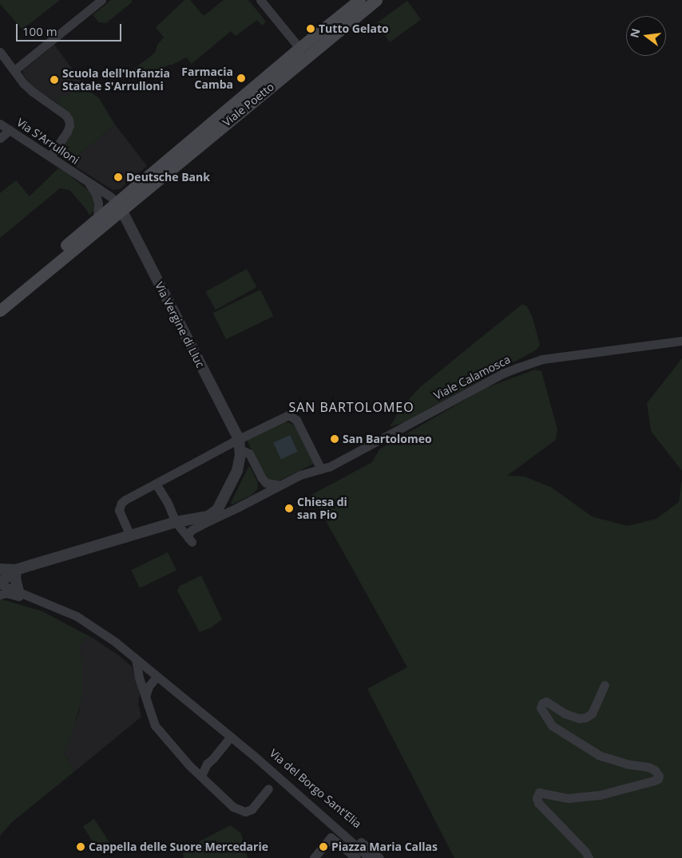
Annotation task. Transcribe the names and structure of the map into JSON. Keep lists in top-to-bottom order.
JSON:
{
  "streets": {
    "main road": ["Viale Poetto"],
    "street": [
      "Via S'Arrulloni",
      "Via Vergine di Lluc",
      "Viale Calamosca",
      "Via del Borgo Sant'Elia"
    ]
  },
  "crossings": [
    ["Viale Poetto", "Via S'Arrulloni"],
    ["Viale Poetto", "Via Vergine di Lluc"],
    ["Via S'Arrulloni", "Via Vergine di Lluc"]
  ],
  "districts": ["SAN BARTOLOMEO"],
  "places": [
    "Tutto Gelato",
    "Farmacia Camba",
    "Scuola dell'Infanzia Statale S'Arrulloni",
    "Deutsche Bank",
    "San Bartolomeo",
    "Chiesa di san Pio",
    "Cappella delle Suore Mercedarie",
    "Piazza Maria Callas"
  ],
  "scale_bar": "100 m",
  "north": "left"
}
